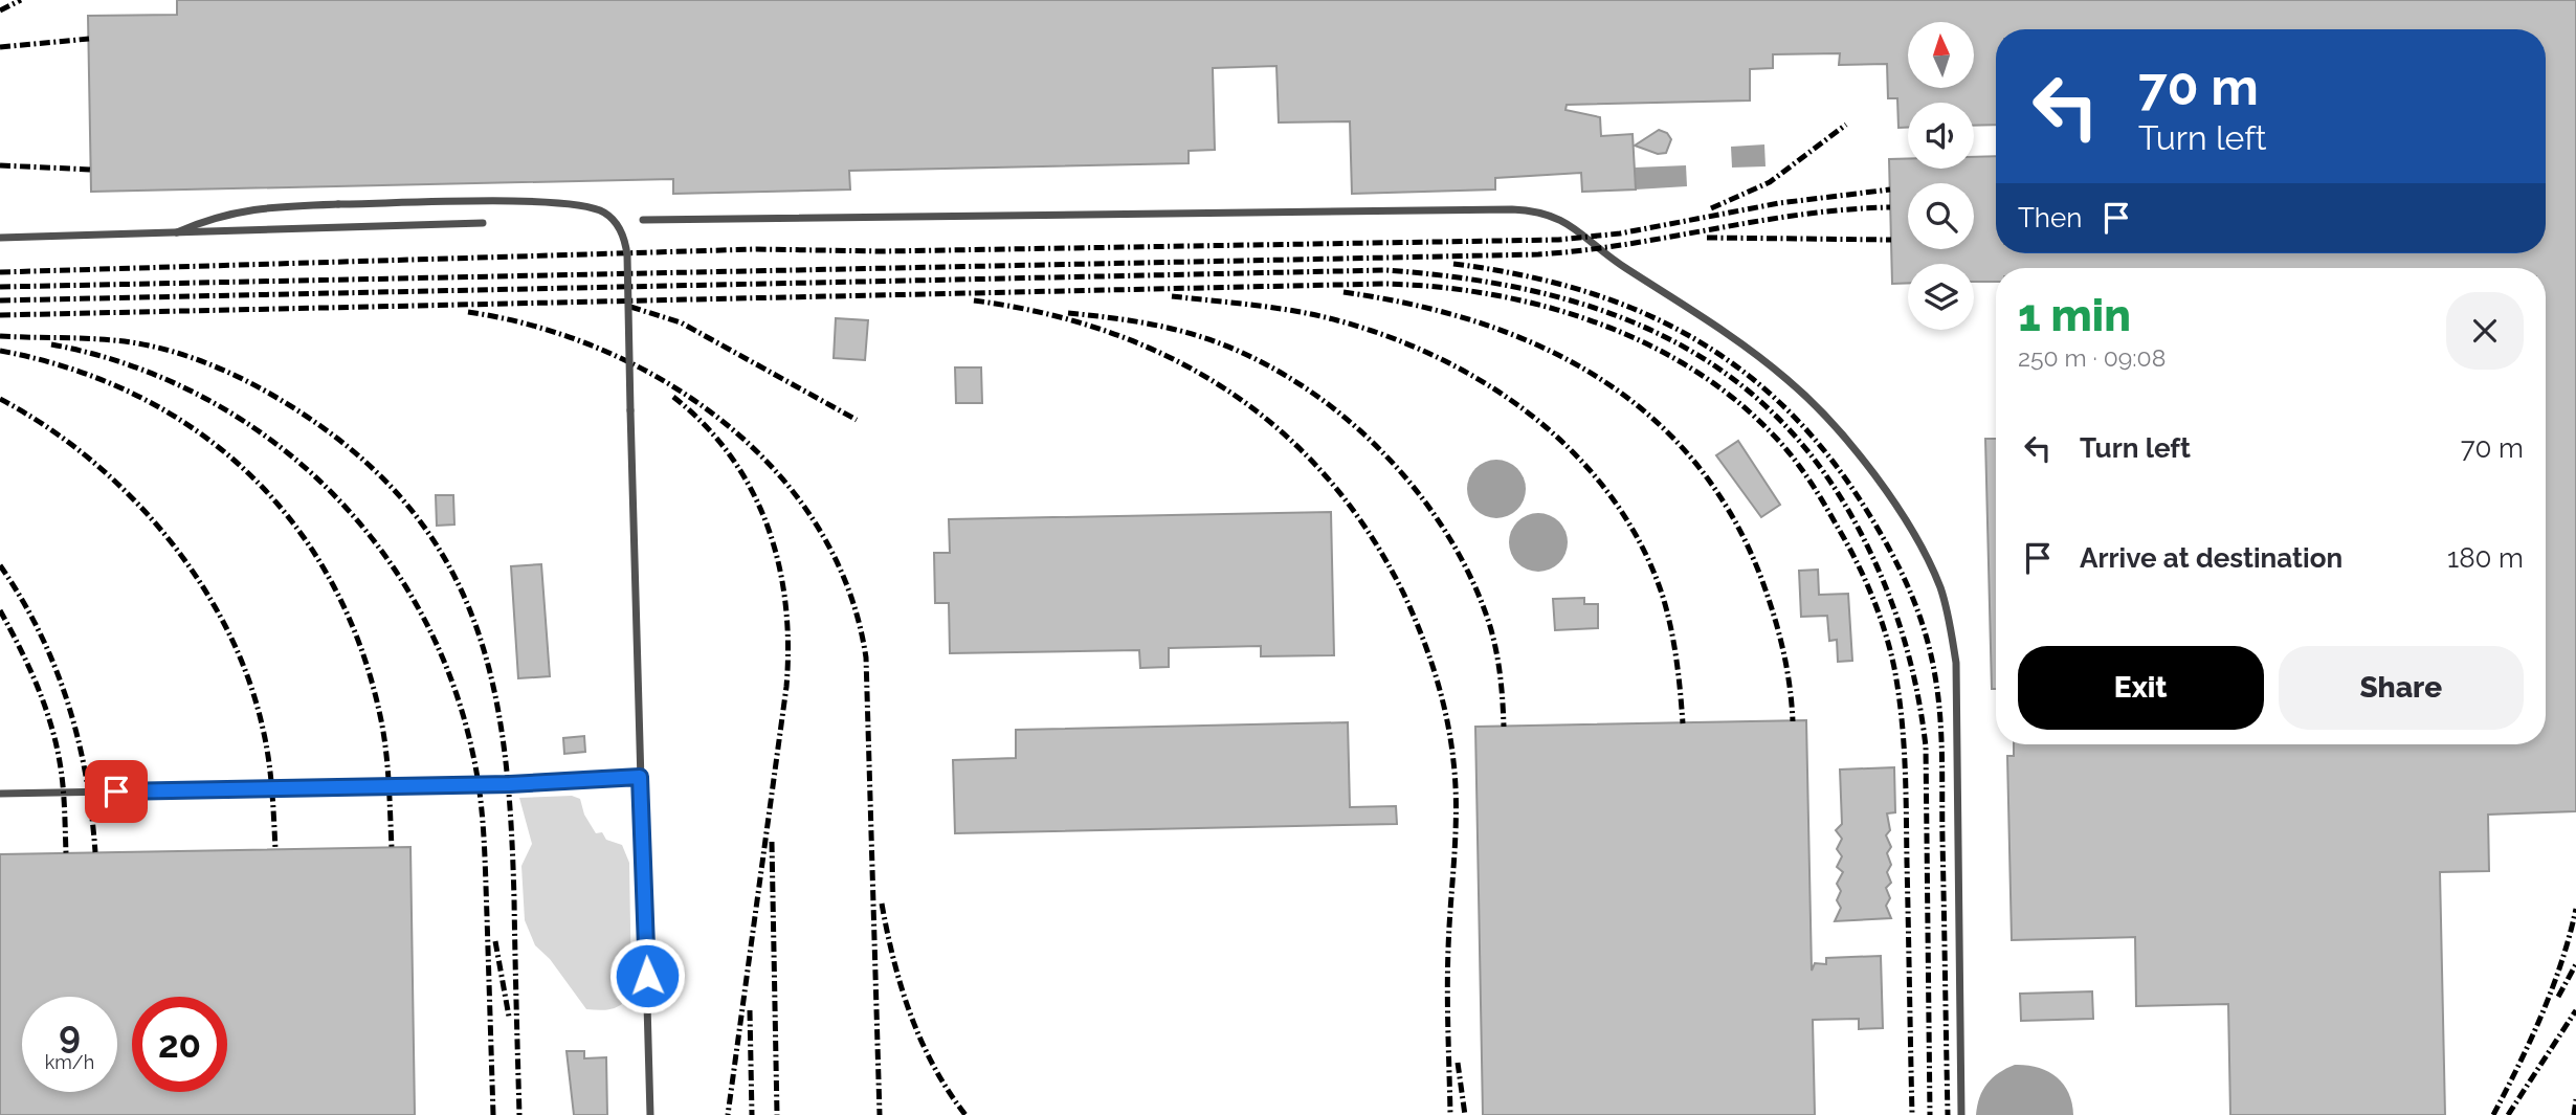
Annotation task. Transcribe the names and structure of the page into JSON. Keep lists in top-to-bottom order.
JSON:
{
  "north": "top",
  "page": {
    "turn": ["70 m", "Turn left"],
    "then": "Then",
    "heading": ["1 min", "250 m · 09:08"],
    "list": [
      {
        "name": "Turn left",
        "value": "70 m"
      },
      {
        "name": "Arrive at destination",
        "value": "180 m"
      }
    ],
    "buttons": ["Exit", "Share"],
    "speed": "9 km/h",
    "limit": "20"
  }
}
